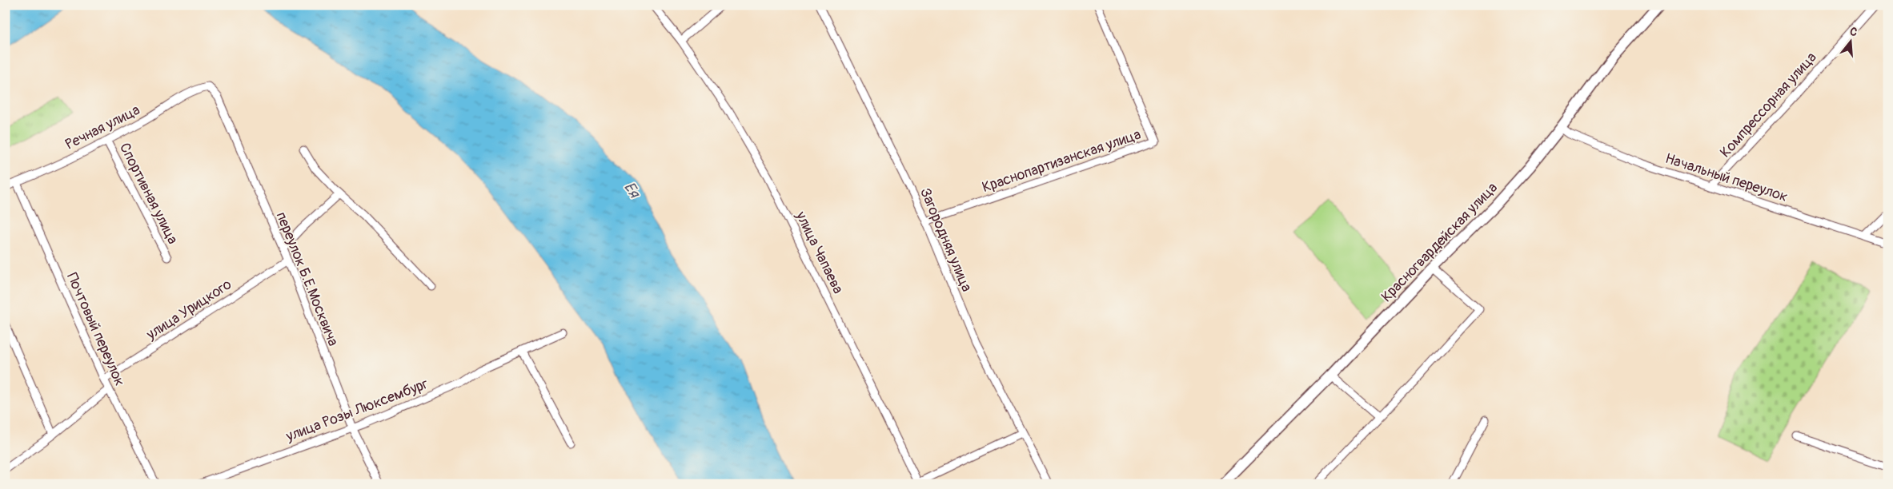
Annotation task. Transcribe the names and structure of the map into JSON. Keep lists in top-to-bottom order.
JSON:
{
  "streets": {
    "street": [
      "Компрессорная улица",
      "Речная улица",
      "Краснопартизанская улица",
      "Начальный переулок",
      "Спортивная улица",
      "Загородняя улица",
      "Красногвардейская улица",
      "улица Чапаева",
      "переулок Б.Е.Москвича",
      "улица Урицкого",
      "Почтовый переулок",
      "улица Розы Люксембург"
    ]
  },
  "crossings": [
    ["Компрессорная улица", "Начальный переулок"],
    ["Речная улица", "Спортивная улица"],
    ["Речная улица", "переулок Б.Е.Москвича"],
    ["Речная улица", "Почтовый переулок"],
    ["Краснопартизанская улица", "Загородняя улица"],
    ["Начальный переулок", "Красногвардейская улица"],
    ["переулок Б.Е.Москвича", "улица Урицкого"],
    ["переулок Б.Е.Москвича", "улица Розы Люксембург"],
    ["улица Урицкого", "Почтовый переулок"]
  ],
  "water": ["Ея"],
  "north": "top"
}
